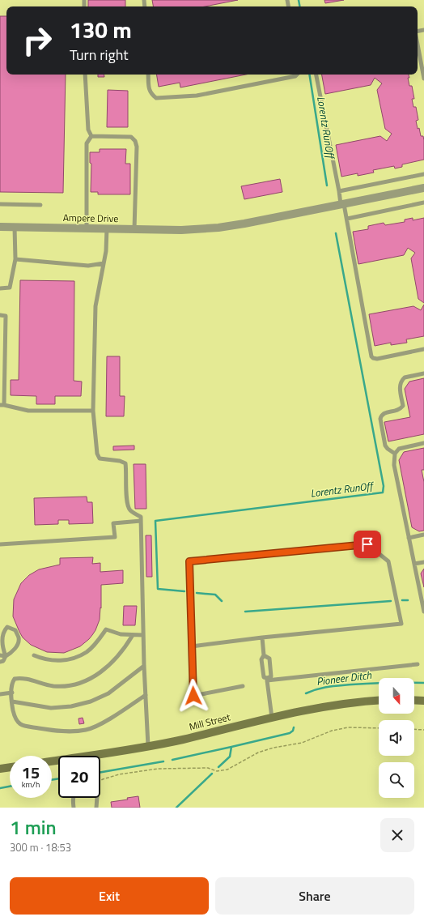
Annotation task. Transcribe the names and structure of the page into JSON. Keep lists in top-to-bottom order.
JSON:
{
  "streets": {
    "main road": ["Mill Street"],
    "street": ["Ampere Drive"]
  },
  "water": ["Lorentz RunOff", "Pioneer Ditch"],
  "north": "bottom",
  "page": {
    "turn": ["130 m", "Turn right"],
    "speed": "15 km/h",
    "limit": "20",
    "heading": ["1 min", "300 m · 18:53"],
    "buttons": ["Exit", "Share"]
  }
}
